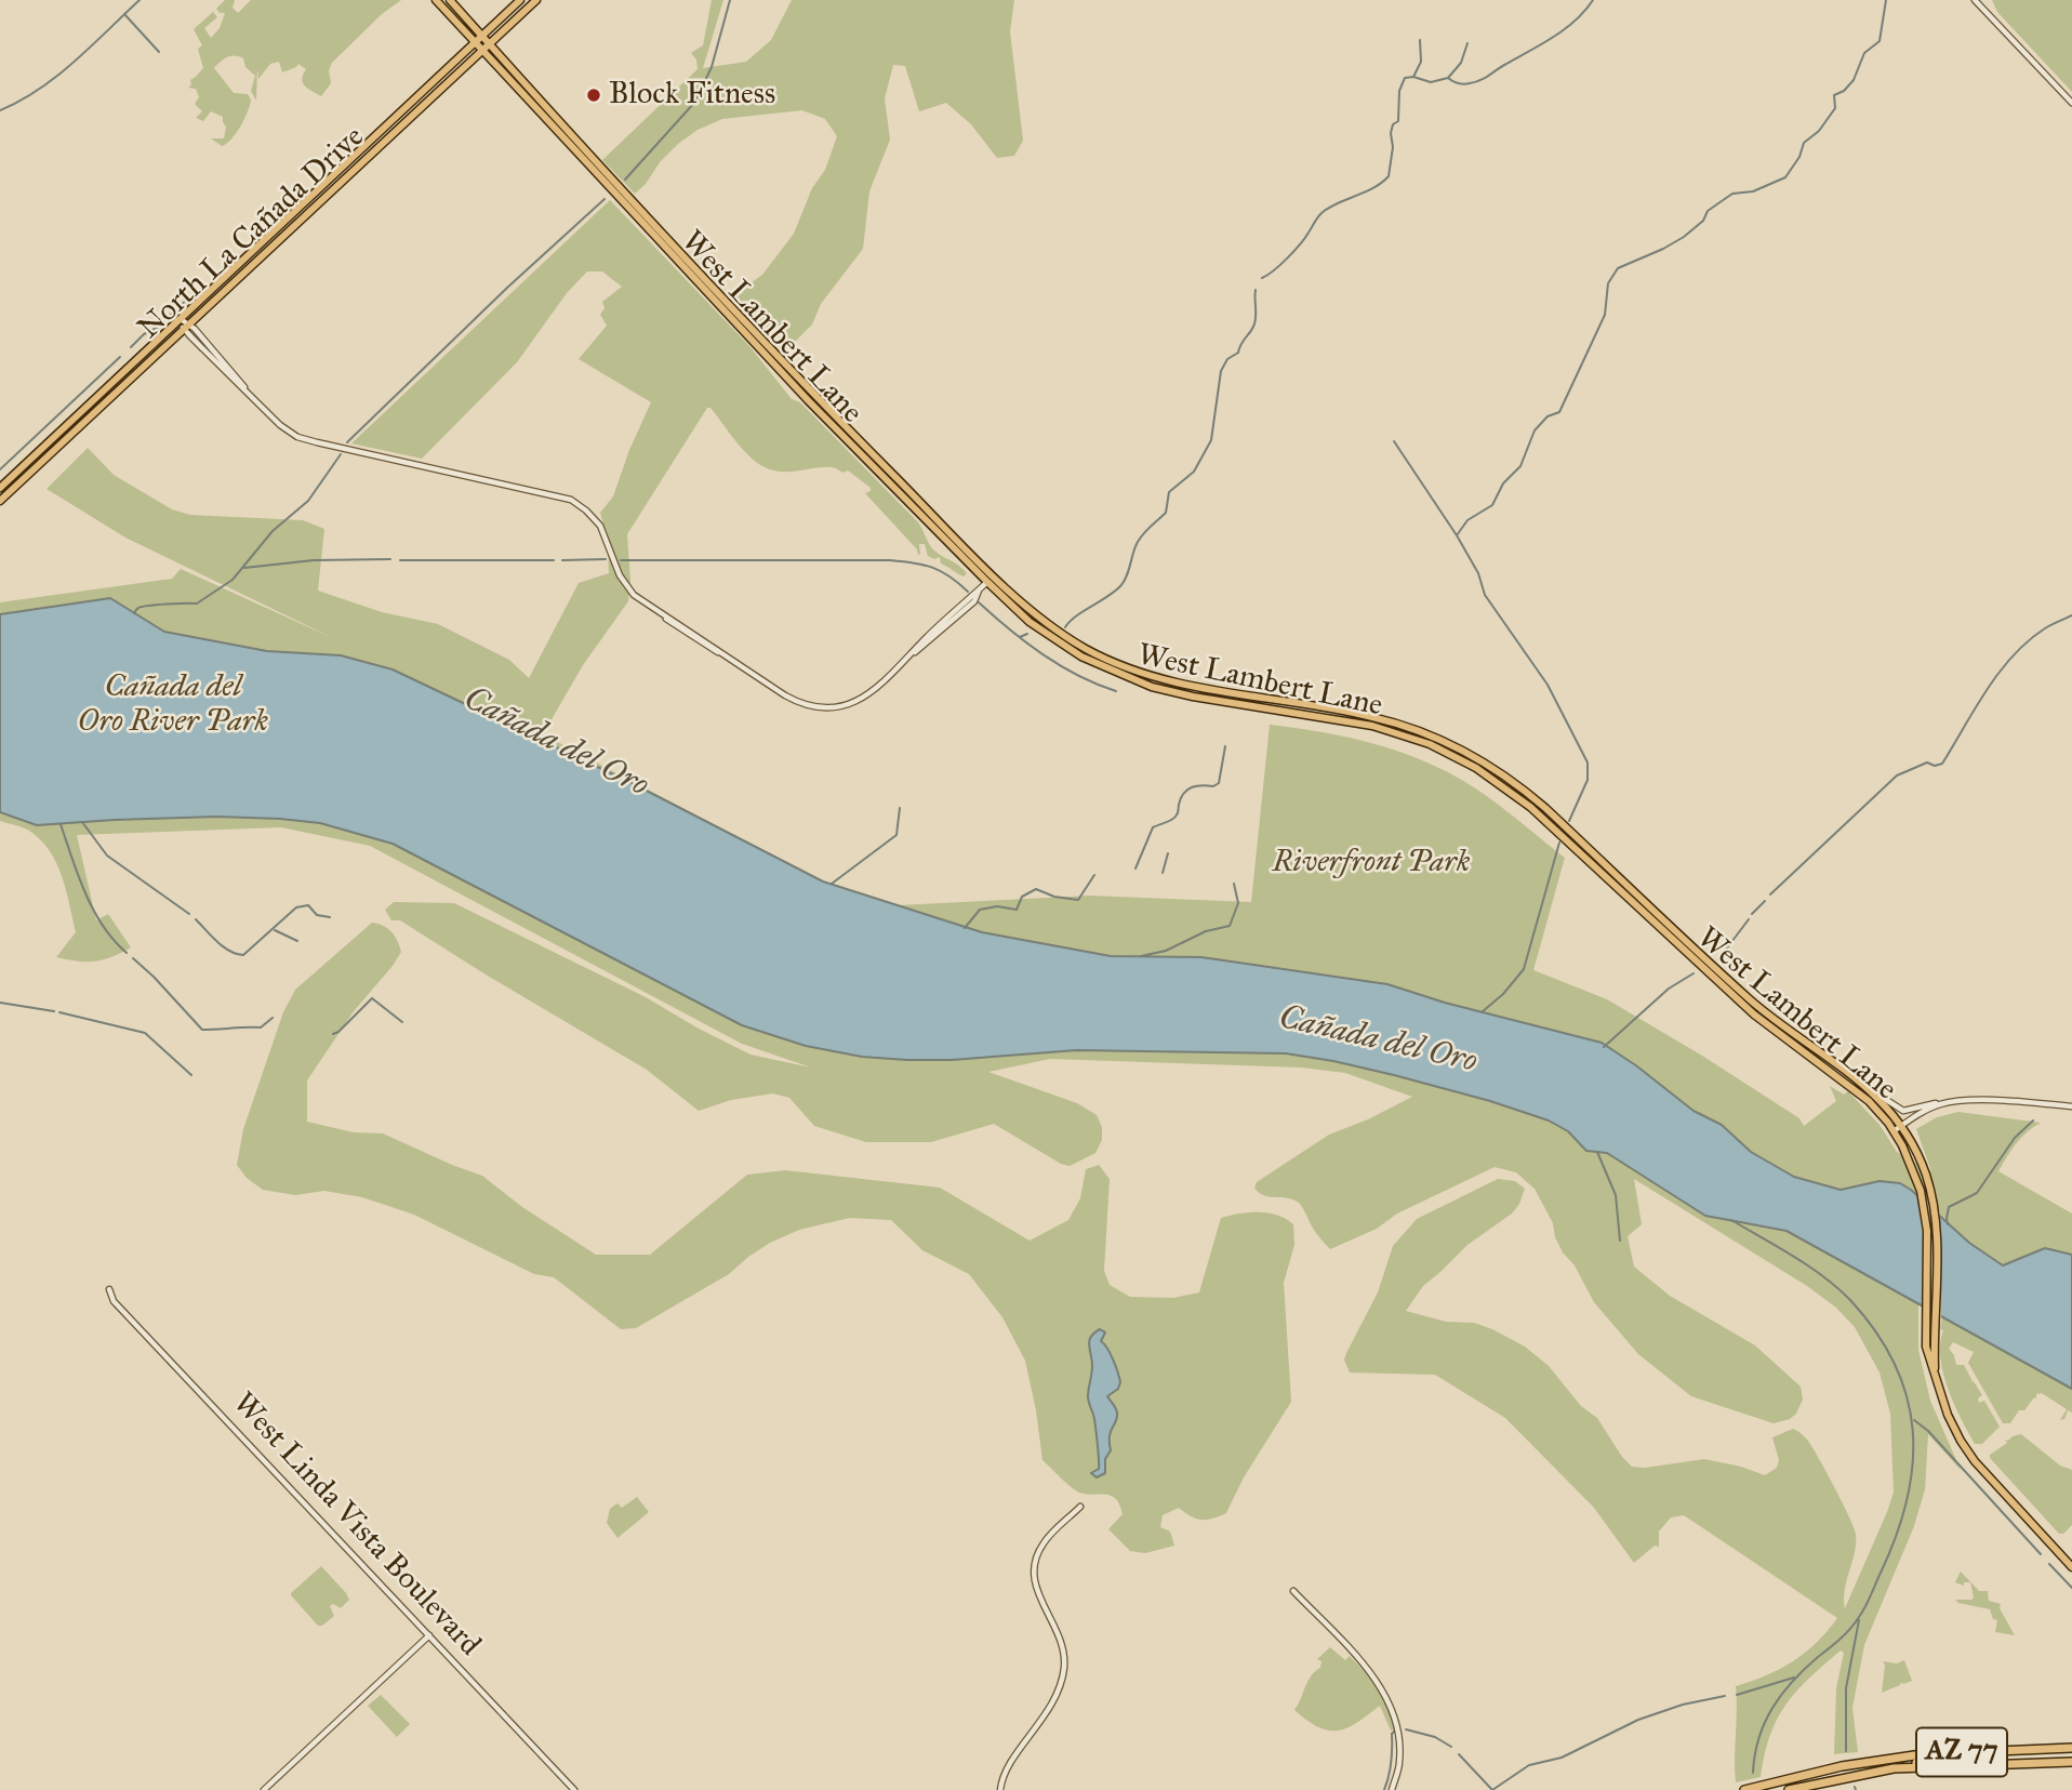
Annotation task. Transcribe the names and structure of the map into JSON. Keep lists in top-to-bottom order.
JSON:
{
  "streets": {
    "highway": ["AZ 77"],
    "main road": ["North La Cañada Drive", "West Lambert Lane"],
    "street": ["West Linda Vista Boulevard"]
  },
  "crossings": [
    ["North La Cañada Drive", "West Lambert Lane"]
  ],
  "water": ["Cañada del Oro"],
  "parks": ["Cañada del Oro River Park", "Riverfront Park"],
  "places": ["Block Fitness"]
}
